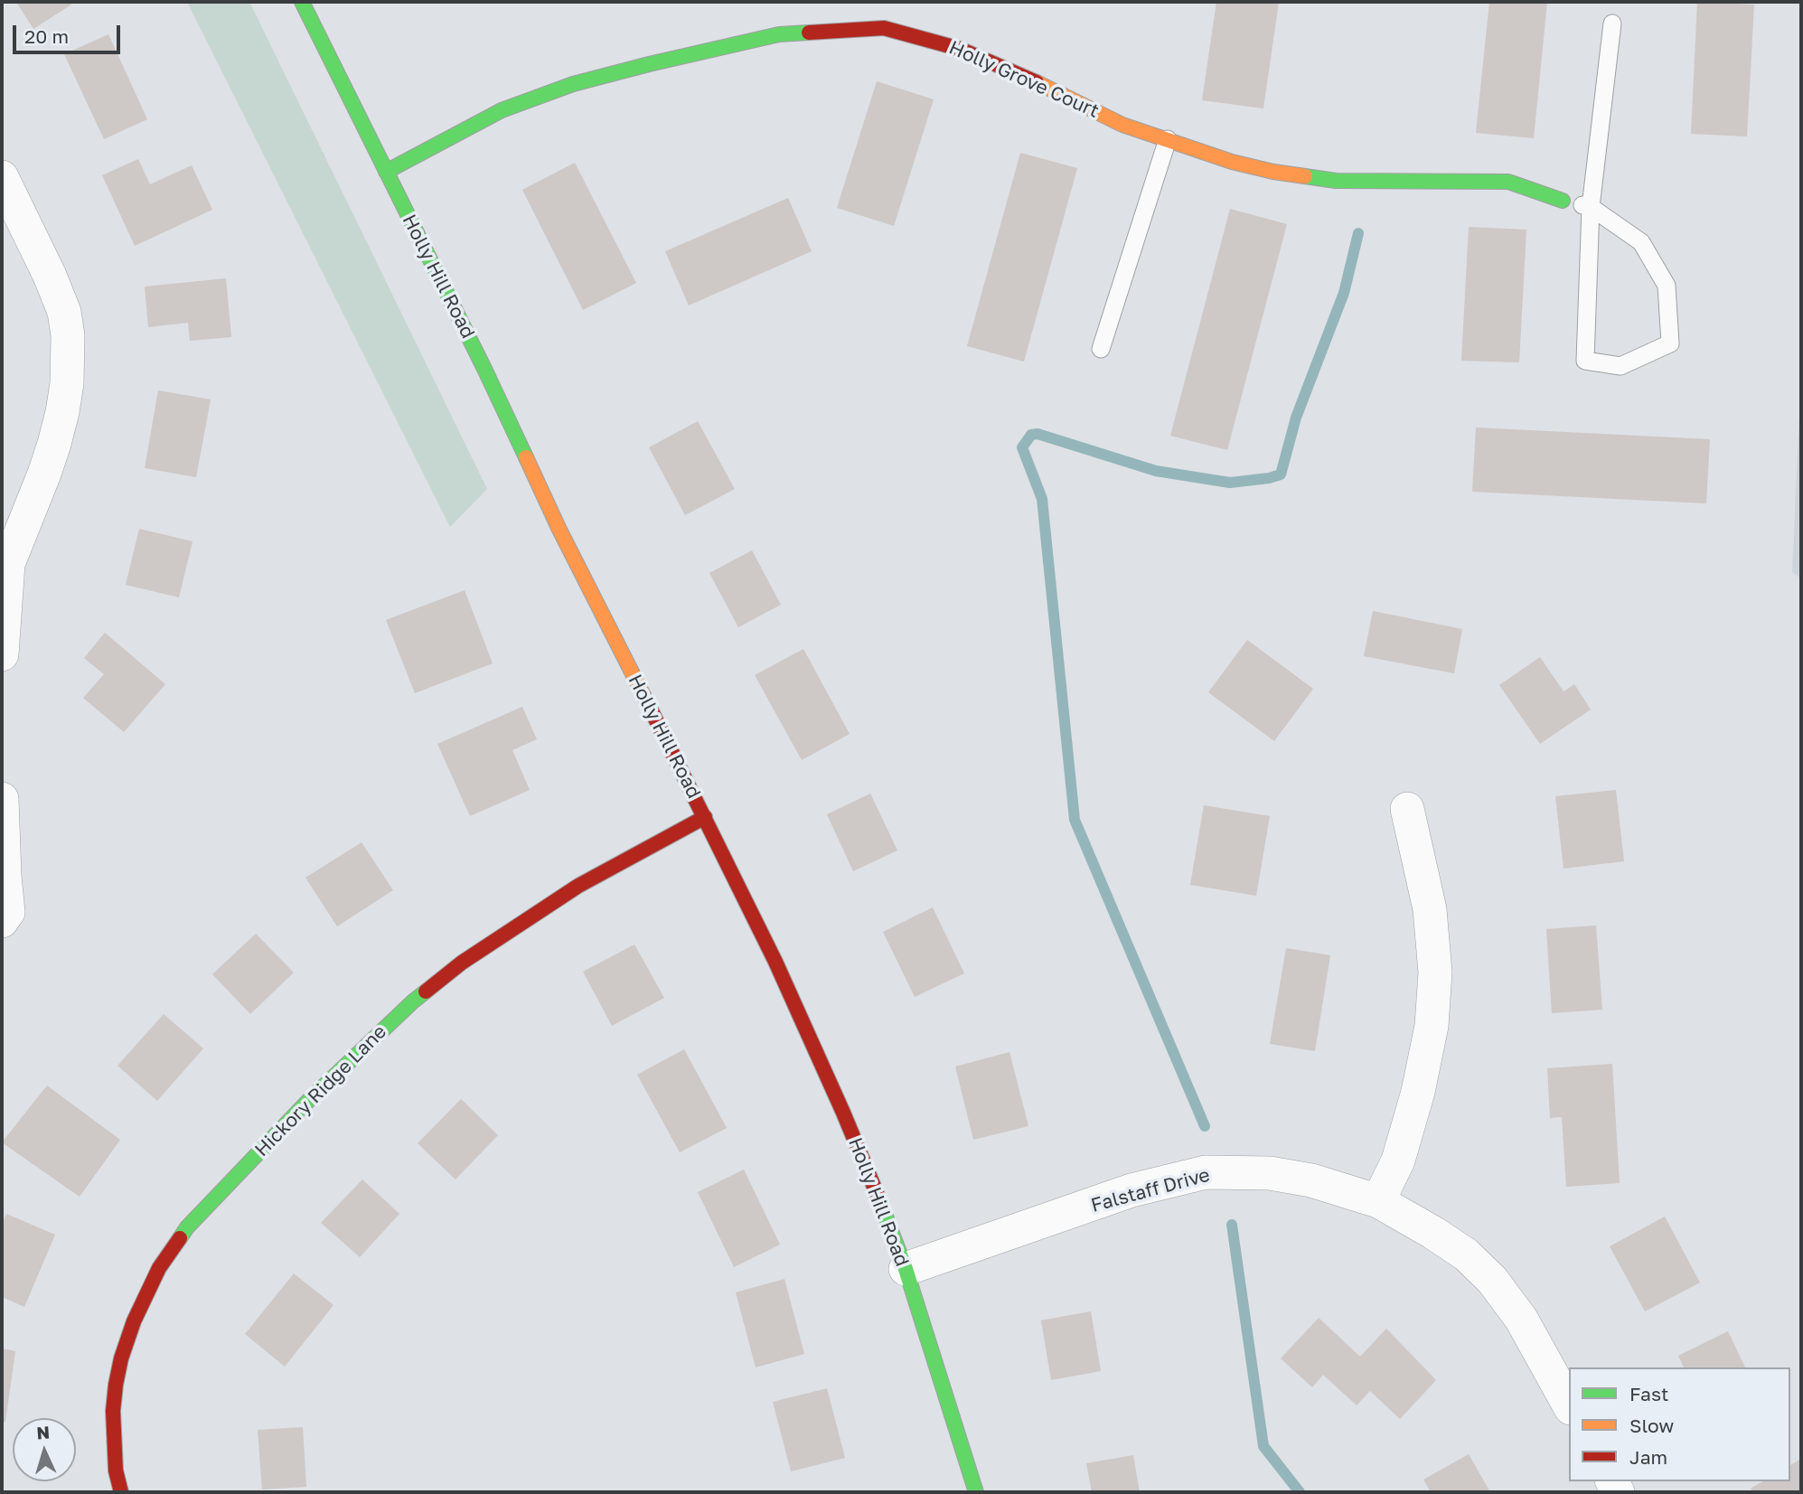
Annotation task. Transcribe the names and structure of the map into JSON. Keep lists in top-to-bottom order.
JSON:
{
  "streets": {
    "street": [
      "Holly Grove Court",
      "Holly Hill Road",
      "Hickory Ridge Lane",
      "Falstaff Drive"
    ]
  },
  "crossings": [
    ["Holly Grove Court", "Holly Hill Road"],
    ["Holly Hill Road", "Hickory Ridge Lane"],
    ["Holly Hill Road", "Falstaff Drive"]
  ],
  "legend": ["Fast", "Slow", "Jam"],
  "scale_bar": "20 m",
  "north": "top"
}
